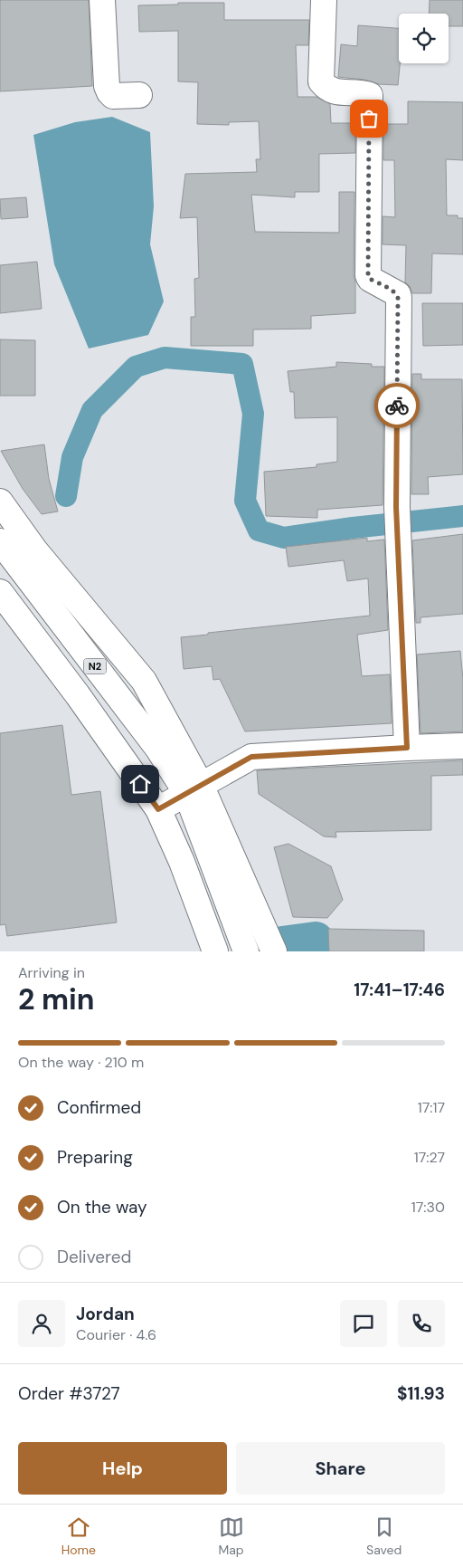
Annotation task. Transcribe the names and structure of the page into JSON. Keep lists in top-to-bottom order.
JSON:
{
  "streets": {
    "main road": ["N2"]
  },
  "page": {
    "heading": ["2 min", "Arriving in", "17:41–17:46"],
    "panel": [
      "Jordan",
      "Courier · 4.6",
      "Order #3727",
      "$11.93"
    ],
    "bar": "On the way · 210 m",
    "list": [
      ["Confirmed", "17:17"],
      ["Preparing", "17:27"],
      ["On the way", "17:30"],
      "Delivered"
    ],
    "buttons": ["Help", "Share"],
    "tabs": ["Home", "Map", "Saved"]
  }
}
